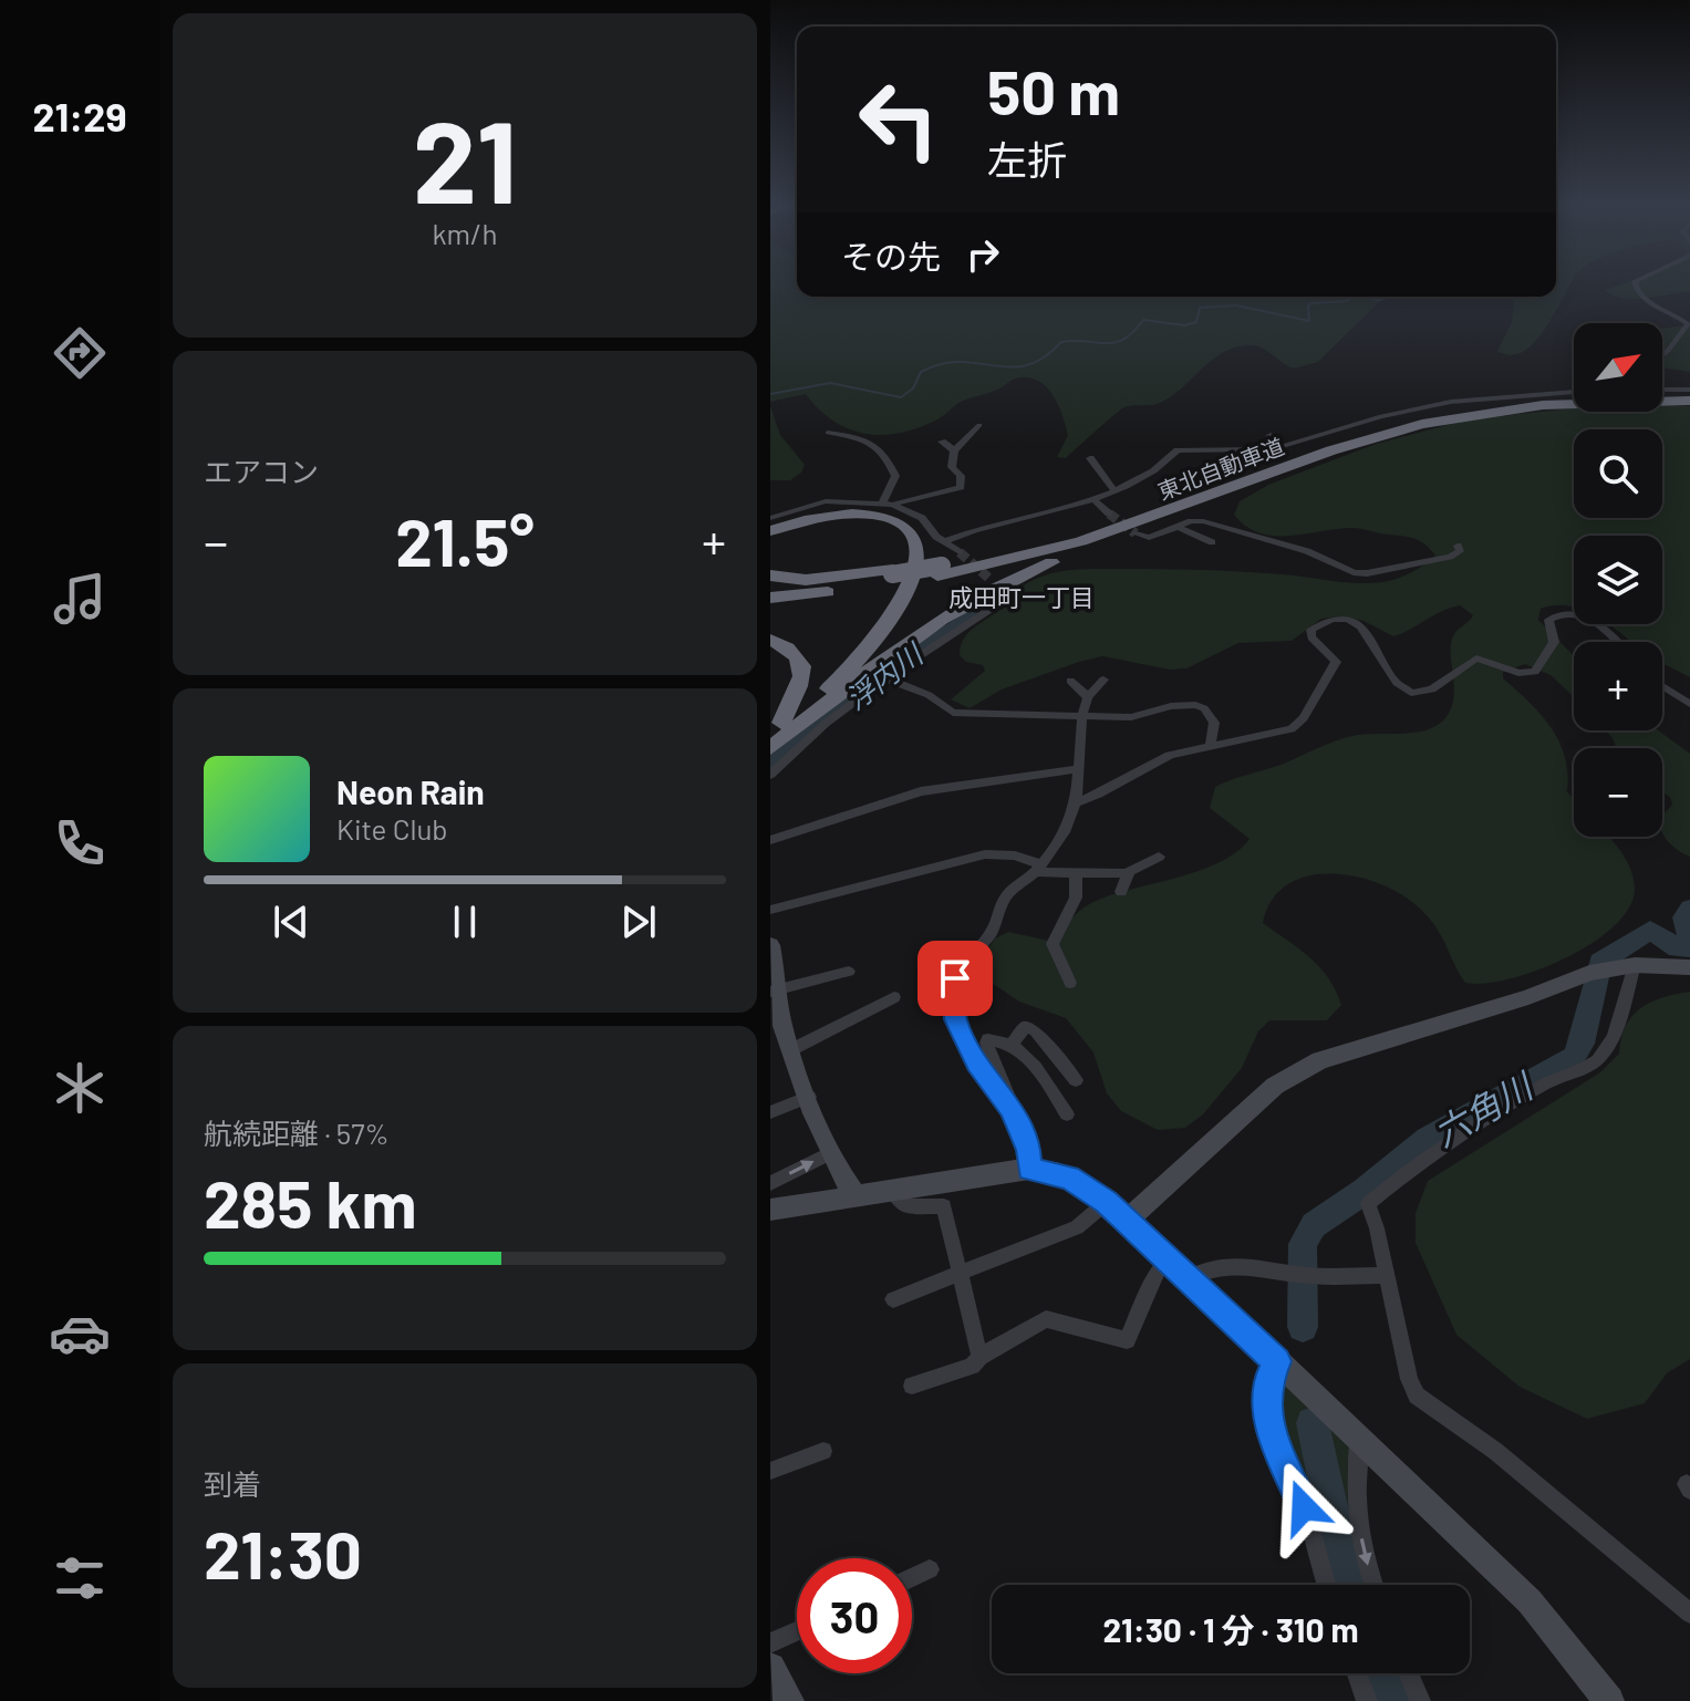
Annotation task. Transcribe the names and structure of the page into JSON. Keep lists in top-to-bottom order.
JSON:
{
  "streets": {
    "highway": ["東北自動車道"]
  },
  "districts": ["成田町一丁目"],
  "water": ["浮内川", "六角川"],
  "north": "top right",
  "page": {
    "tabs": "21:29",
    "tile": [
      ["21", "km/h"],
      "エアコン",
      ["航続距離 · 57%", "285 km"],
      ["到着", "21:30"]
    ],
    "turn": ["50 m", "左折"],
    "then": "その先",
    "map_buttons": ["+", "−"],
    "heat": ["−", "21.5°", "+"],
    "song": ["Neon Rain", "Kite Club"],
    "limit": "30",
    "trip": "21:30 · 1 分 · 310 m"
  }
}
